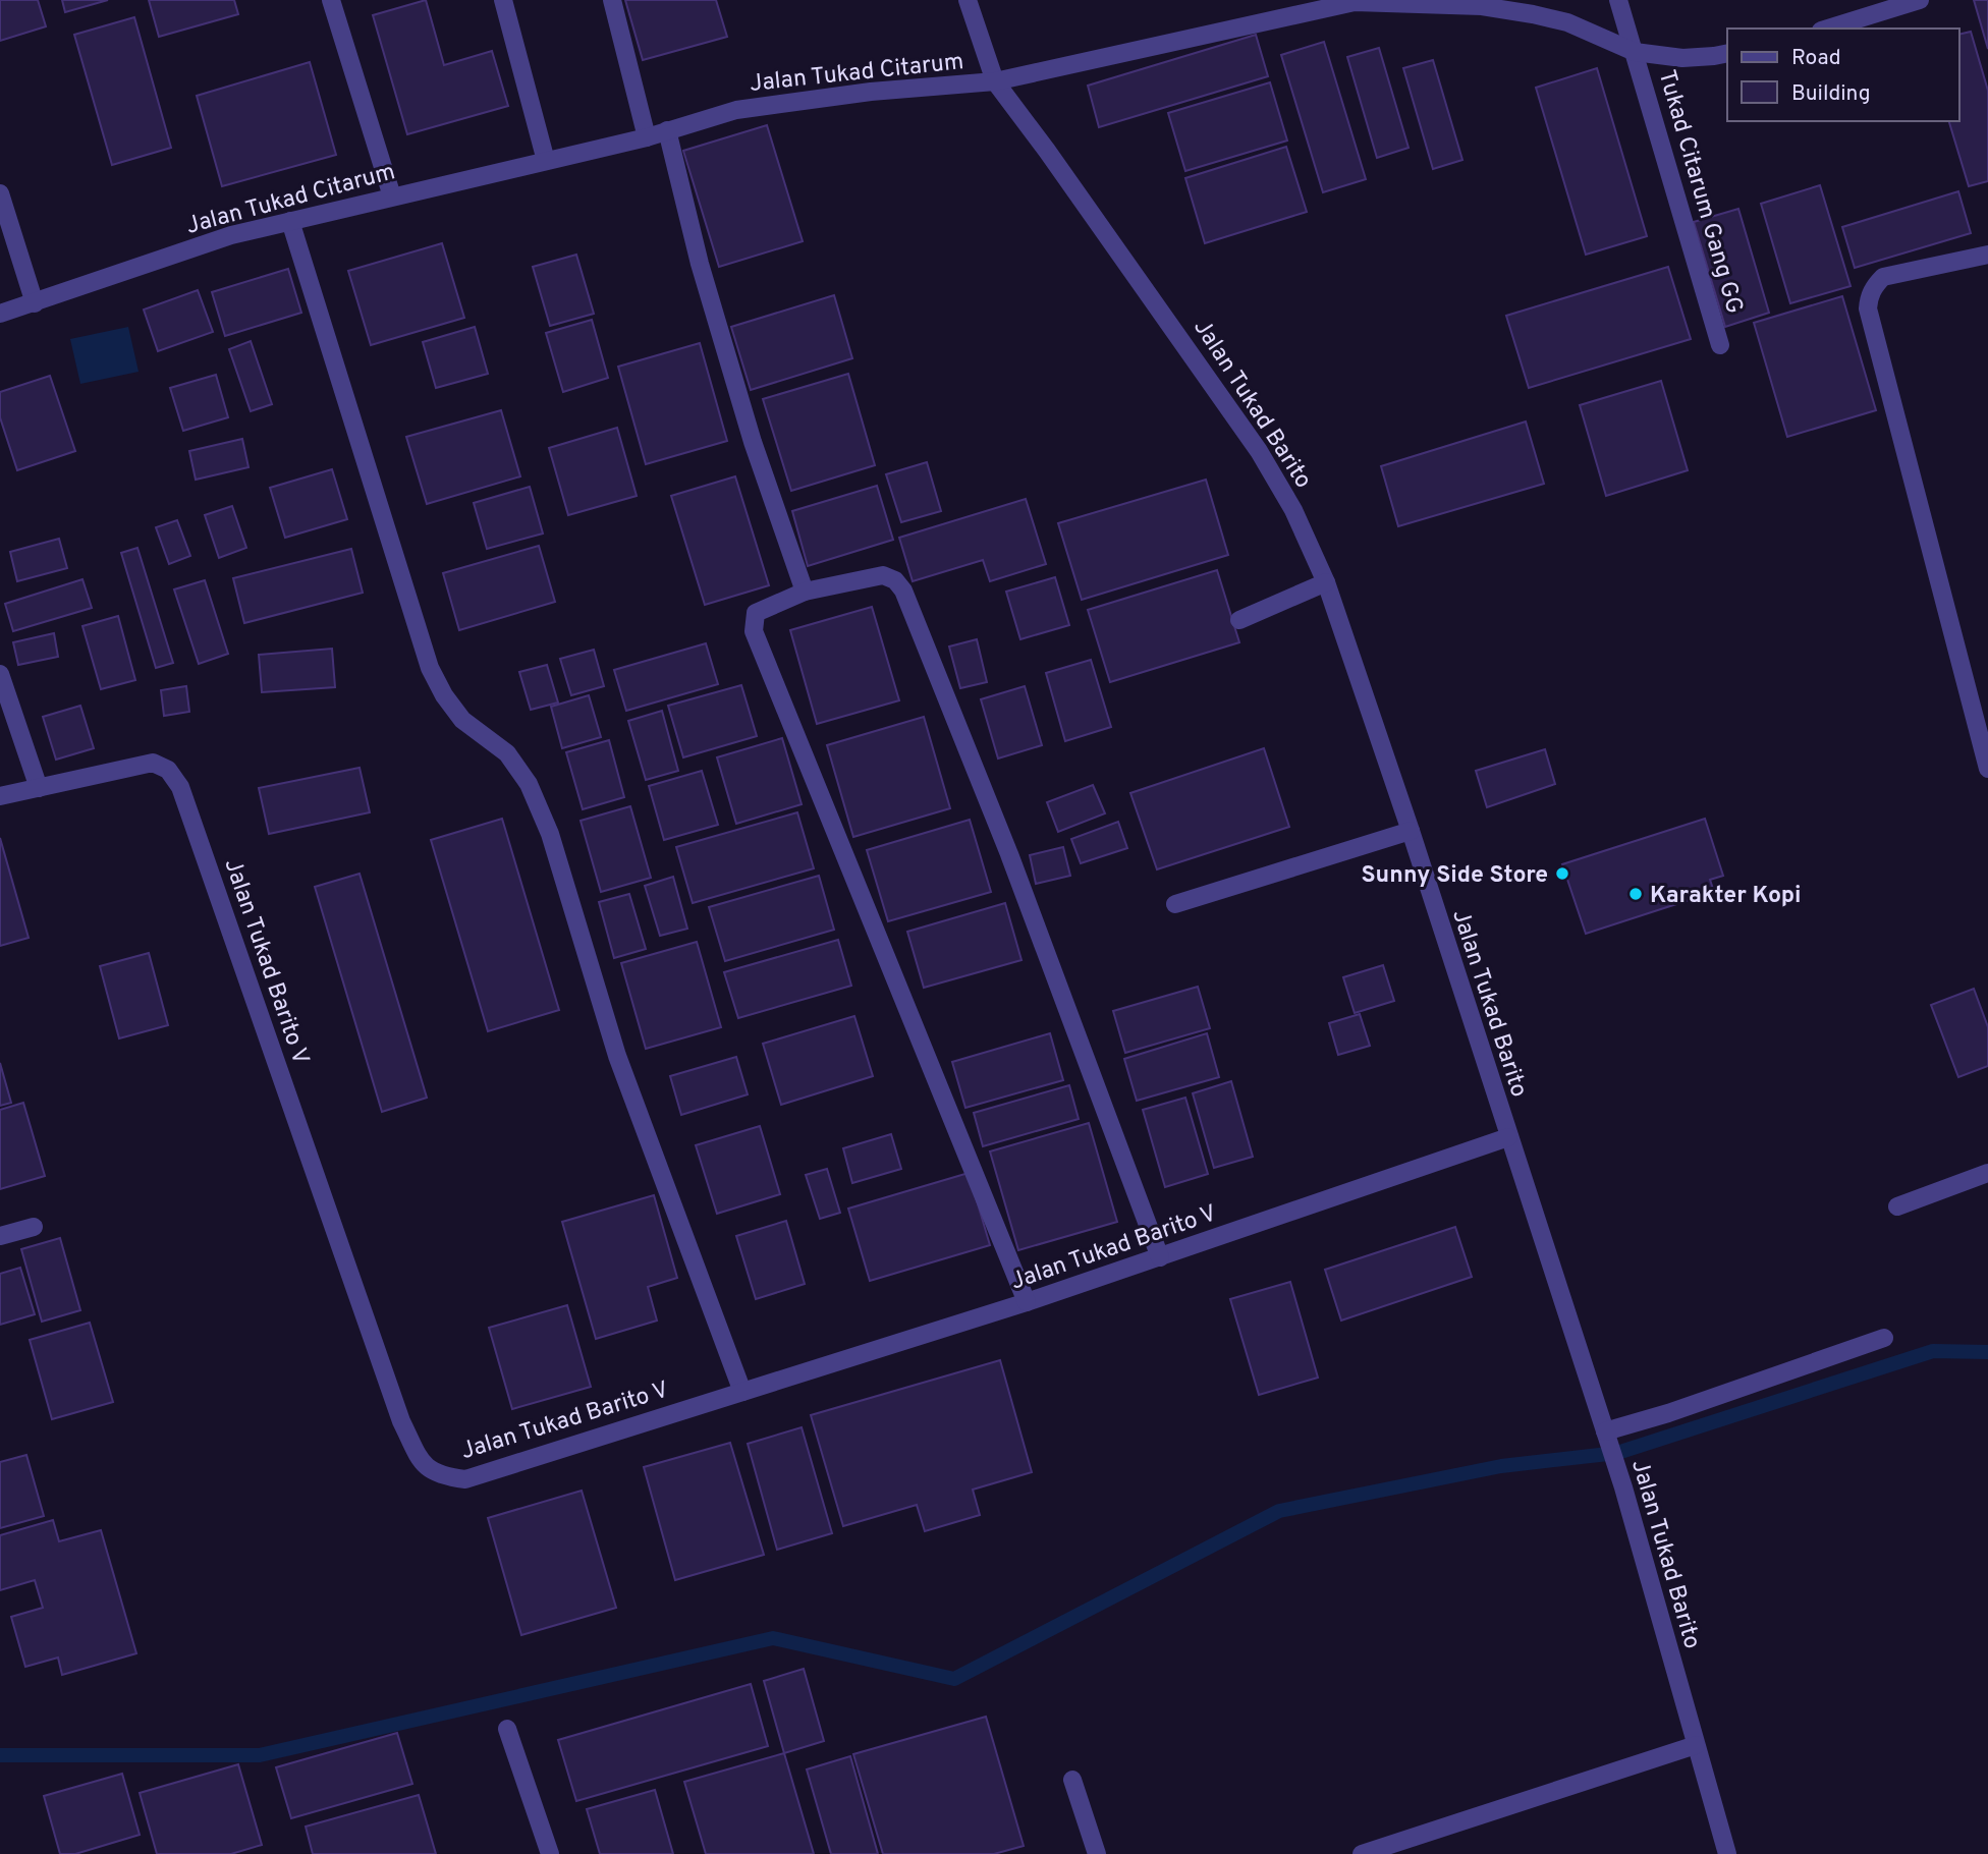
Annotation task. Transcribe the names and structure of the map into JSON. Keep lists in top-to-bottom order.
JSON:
{
  "streets": {
    "street": [
      "Jalan Tukad Citarum",
      "Tukad Citarum Gang GG",
      "Jalan Tukad Barito",
      "Jalan Tukad Barito V"
    ]
  },
  "crossings": [
    ["Jalan Tukad Citarum", "Tukad Citarum Gang GG"],
    ["Jalan Tukad Citarum", "Jalan Tukad Barito"],
    ["Jalan Tukad Barito", "Jalan Tukad Barito V"]
  ],
  "places": ["Sunny Side Store", "Karakter Kopi"],
  "legend": ["Road", "Building"]
}
